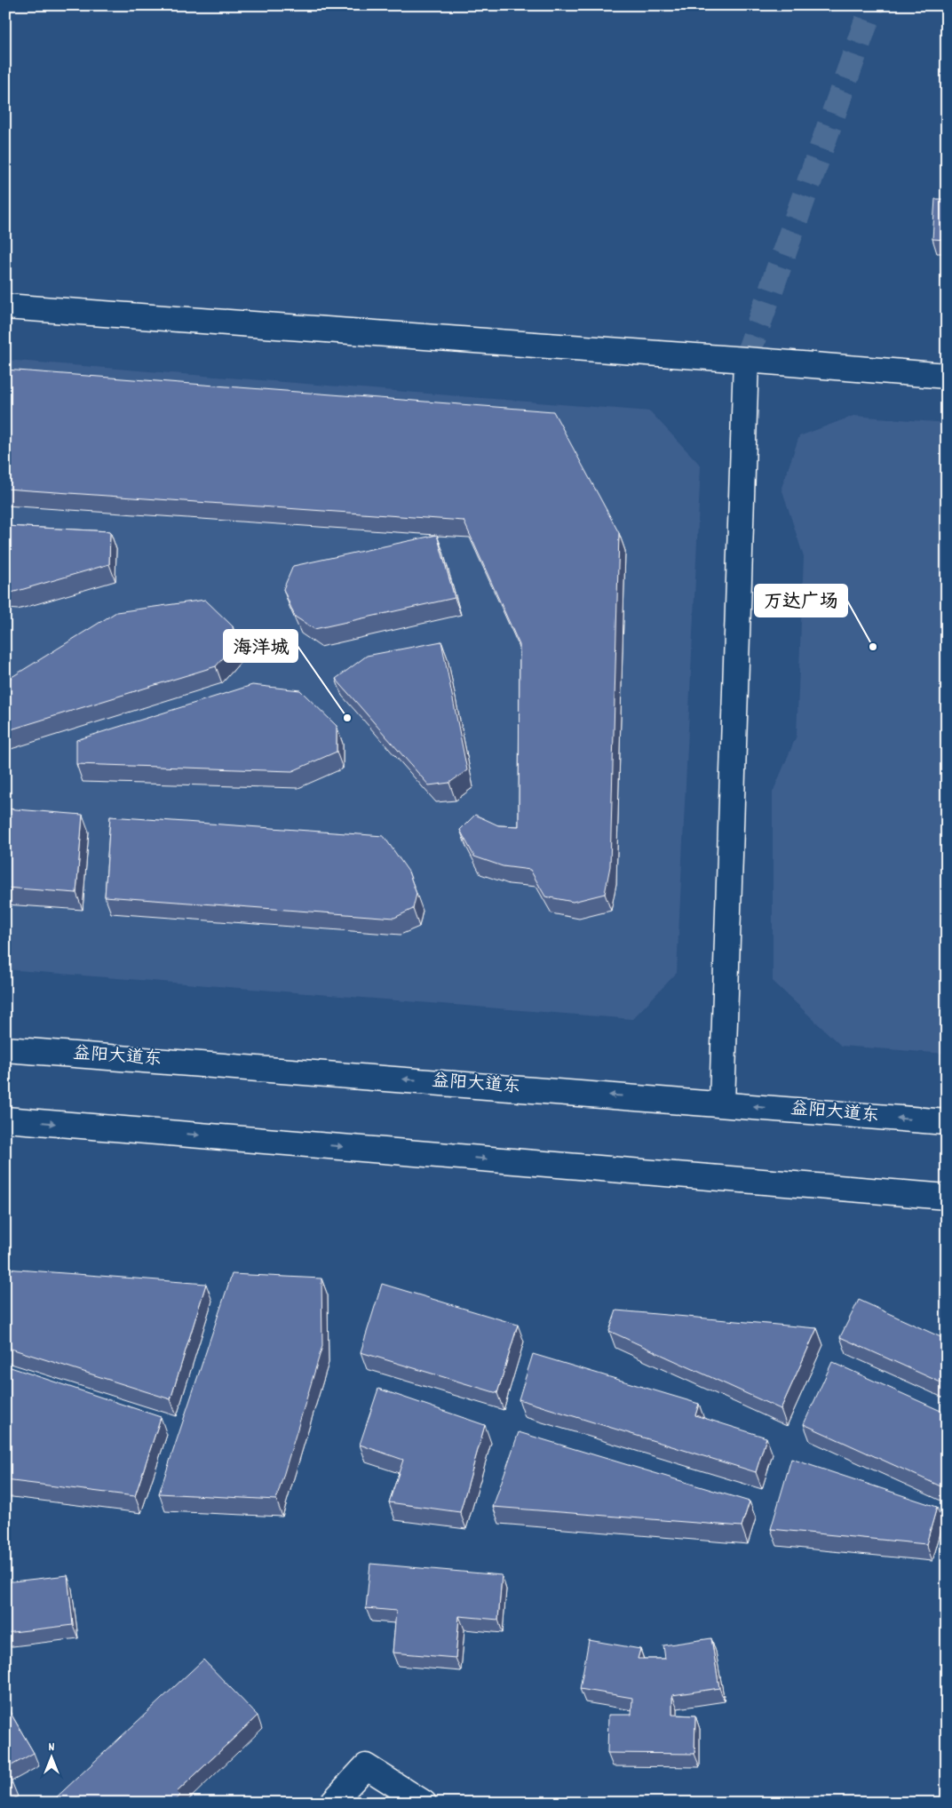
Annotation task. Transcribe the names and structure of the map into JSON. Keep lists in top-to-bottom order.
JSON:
{
  "streets": {
    "main road": ["益阳大道东"]
  },
  "places": ["万达广场", "海洋城"],
  "north": "top"
}
